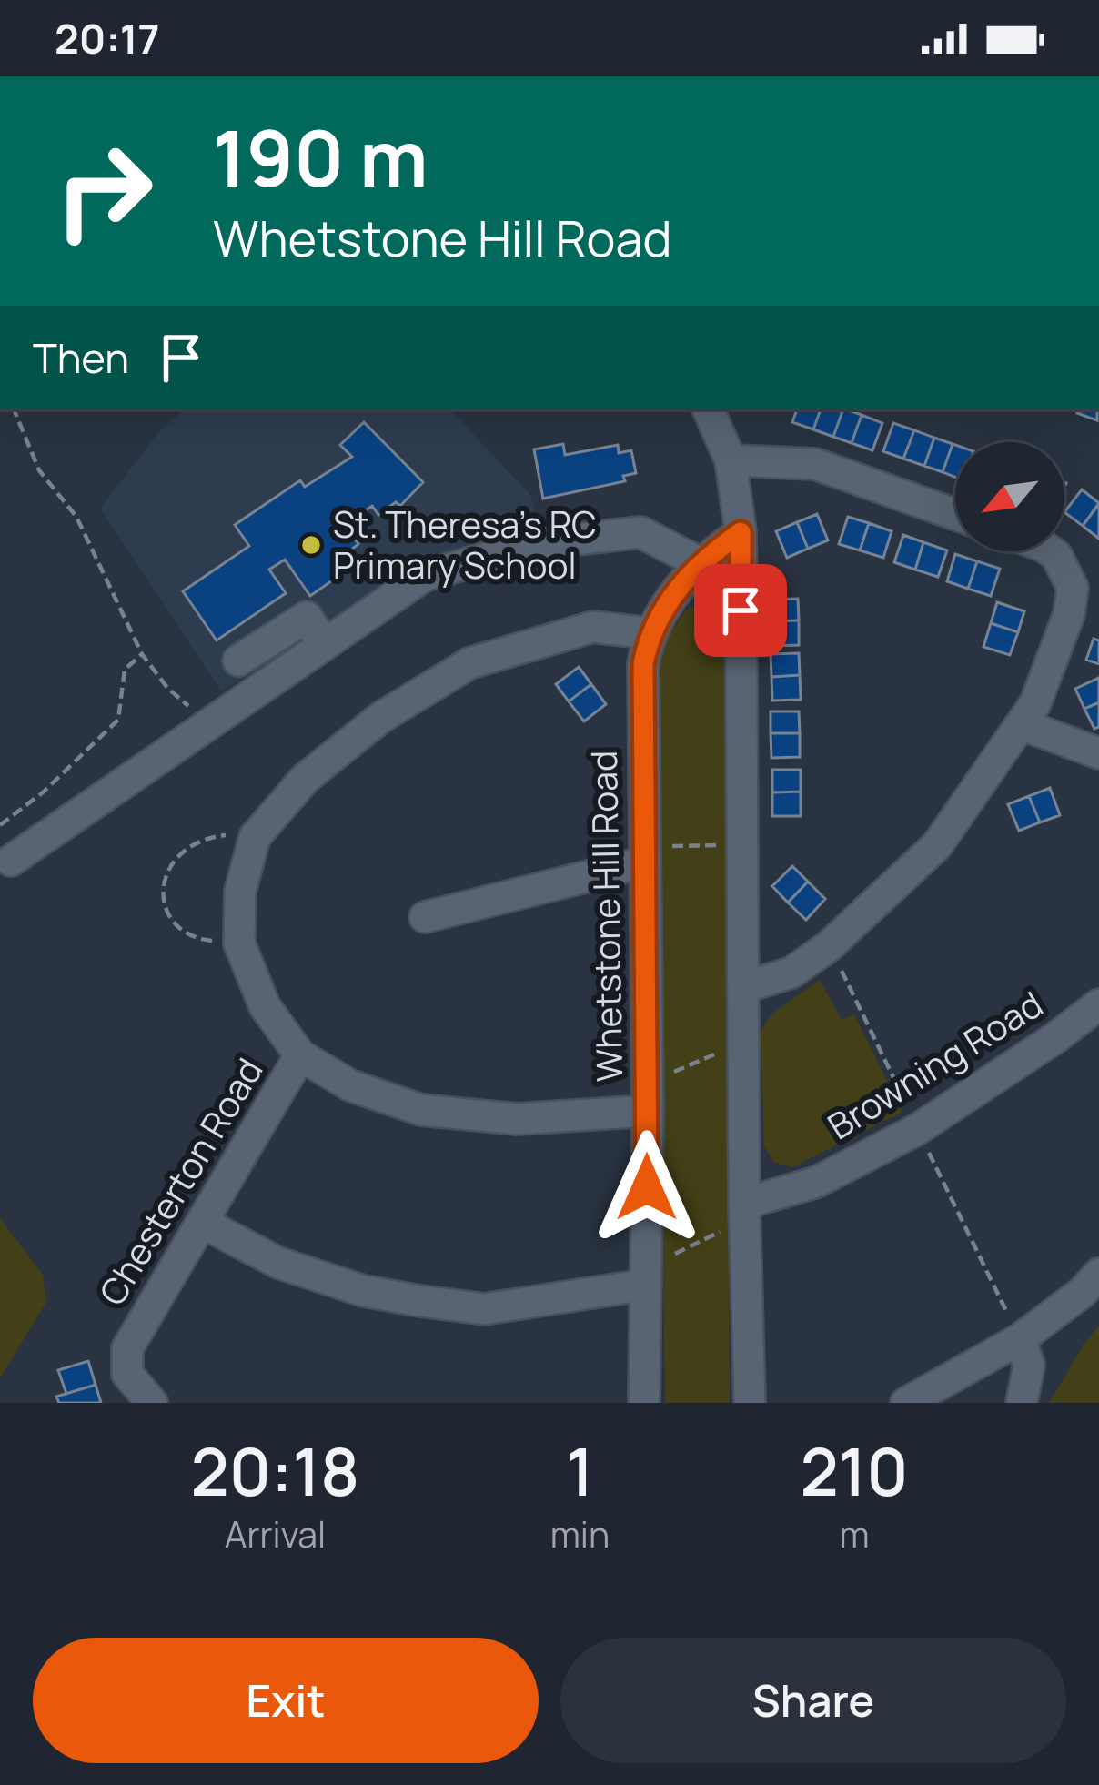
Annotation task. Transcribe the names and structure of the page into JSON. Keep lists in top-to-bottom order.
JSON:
{
  "streets": {
    "street": ["Whetstone Hill Road", "Browning Road", "Chesterton Road"]
  },
  "places": ["St. Theresa's RC Primary School"],
  "north": "bottom left",
  "page": {
    "status": "20:17",
    "turn": ["190 m", "Whetstone Hill Road"],
    "then": "Then",
    "eta": [
      "20:18",
      "Arrival",
      "1",
      "min",
      "210",
      "m"
    ],
    "buttons": ["Exit", "Share"]
  }
}
